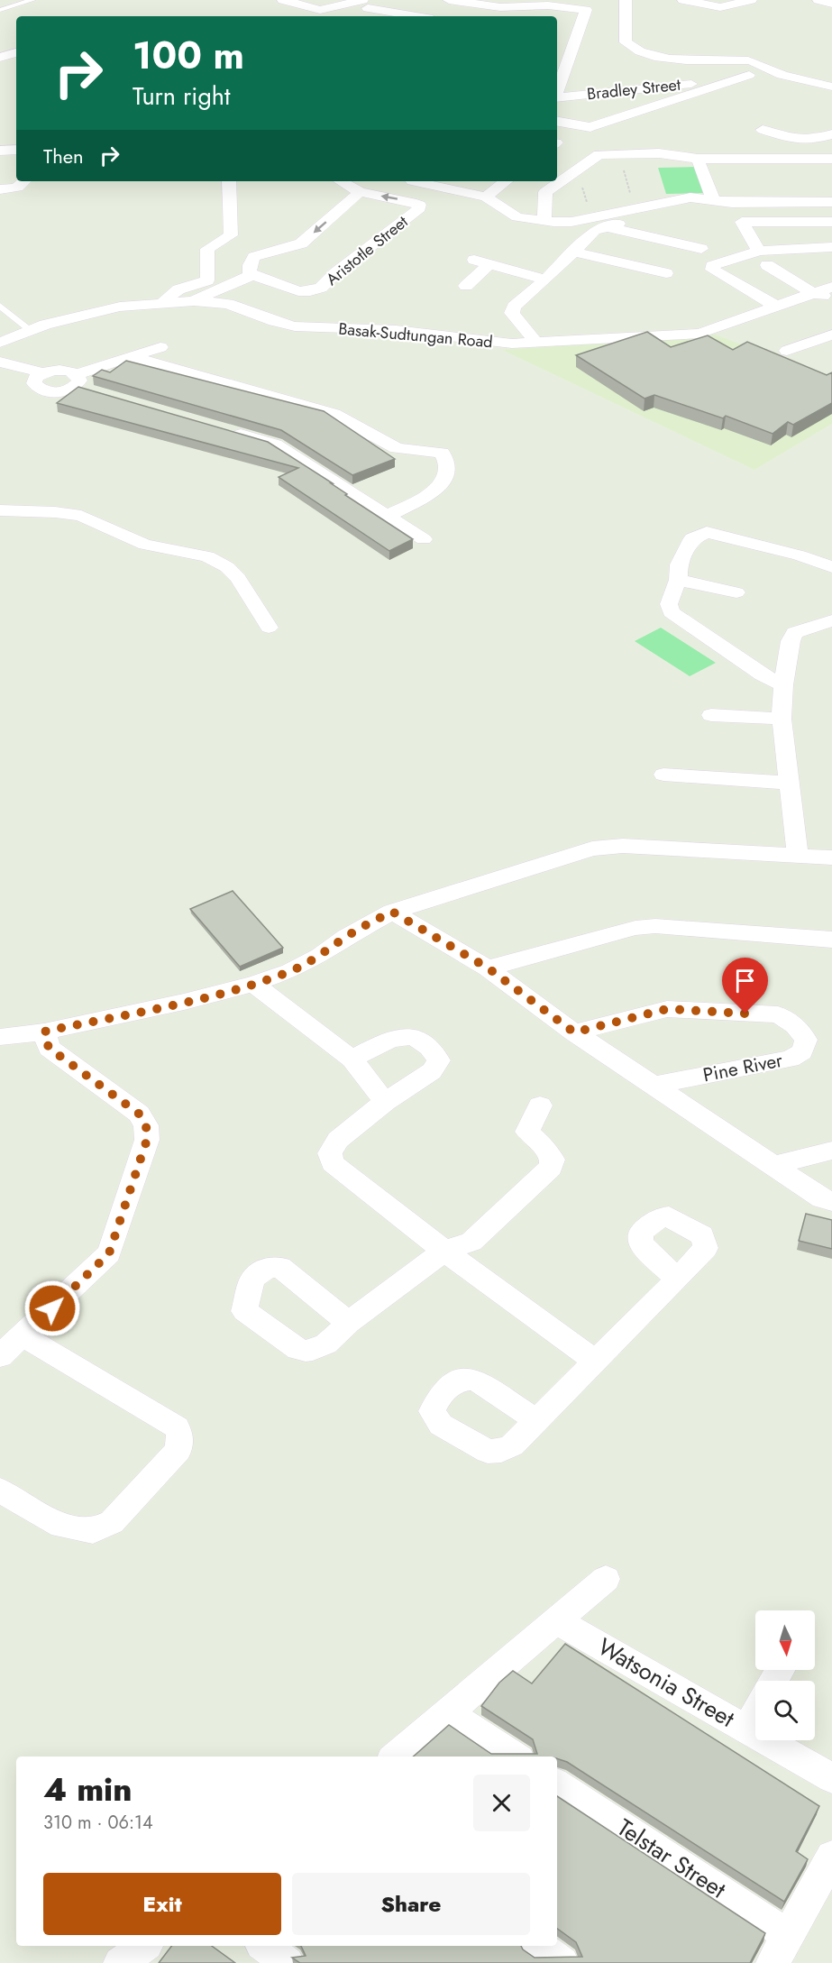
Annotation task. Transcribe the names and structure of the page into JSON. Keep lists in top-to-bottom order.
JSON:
{
  "streets": {
    "street": [
      "Bradley Street",
      "Aristotle Street",
      "Basak-Sudtungan Road",
      "Pine River",
      "Watsonia Street",
      "Telstar Street"
    ]
  },
  "north": "bottom",
  "page": {
    "turn": ["100 m", "Turn right"],
    "then": "Then",
    "heading": ["4 min", "310 m · 06:14"],
    "buttons": ["Exit", "Share"]
  }
}
